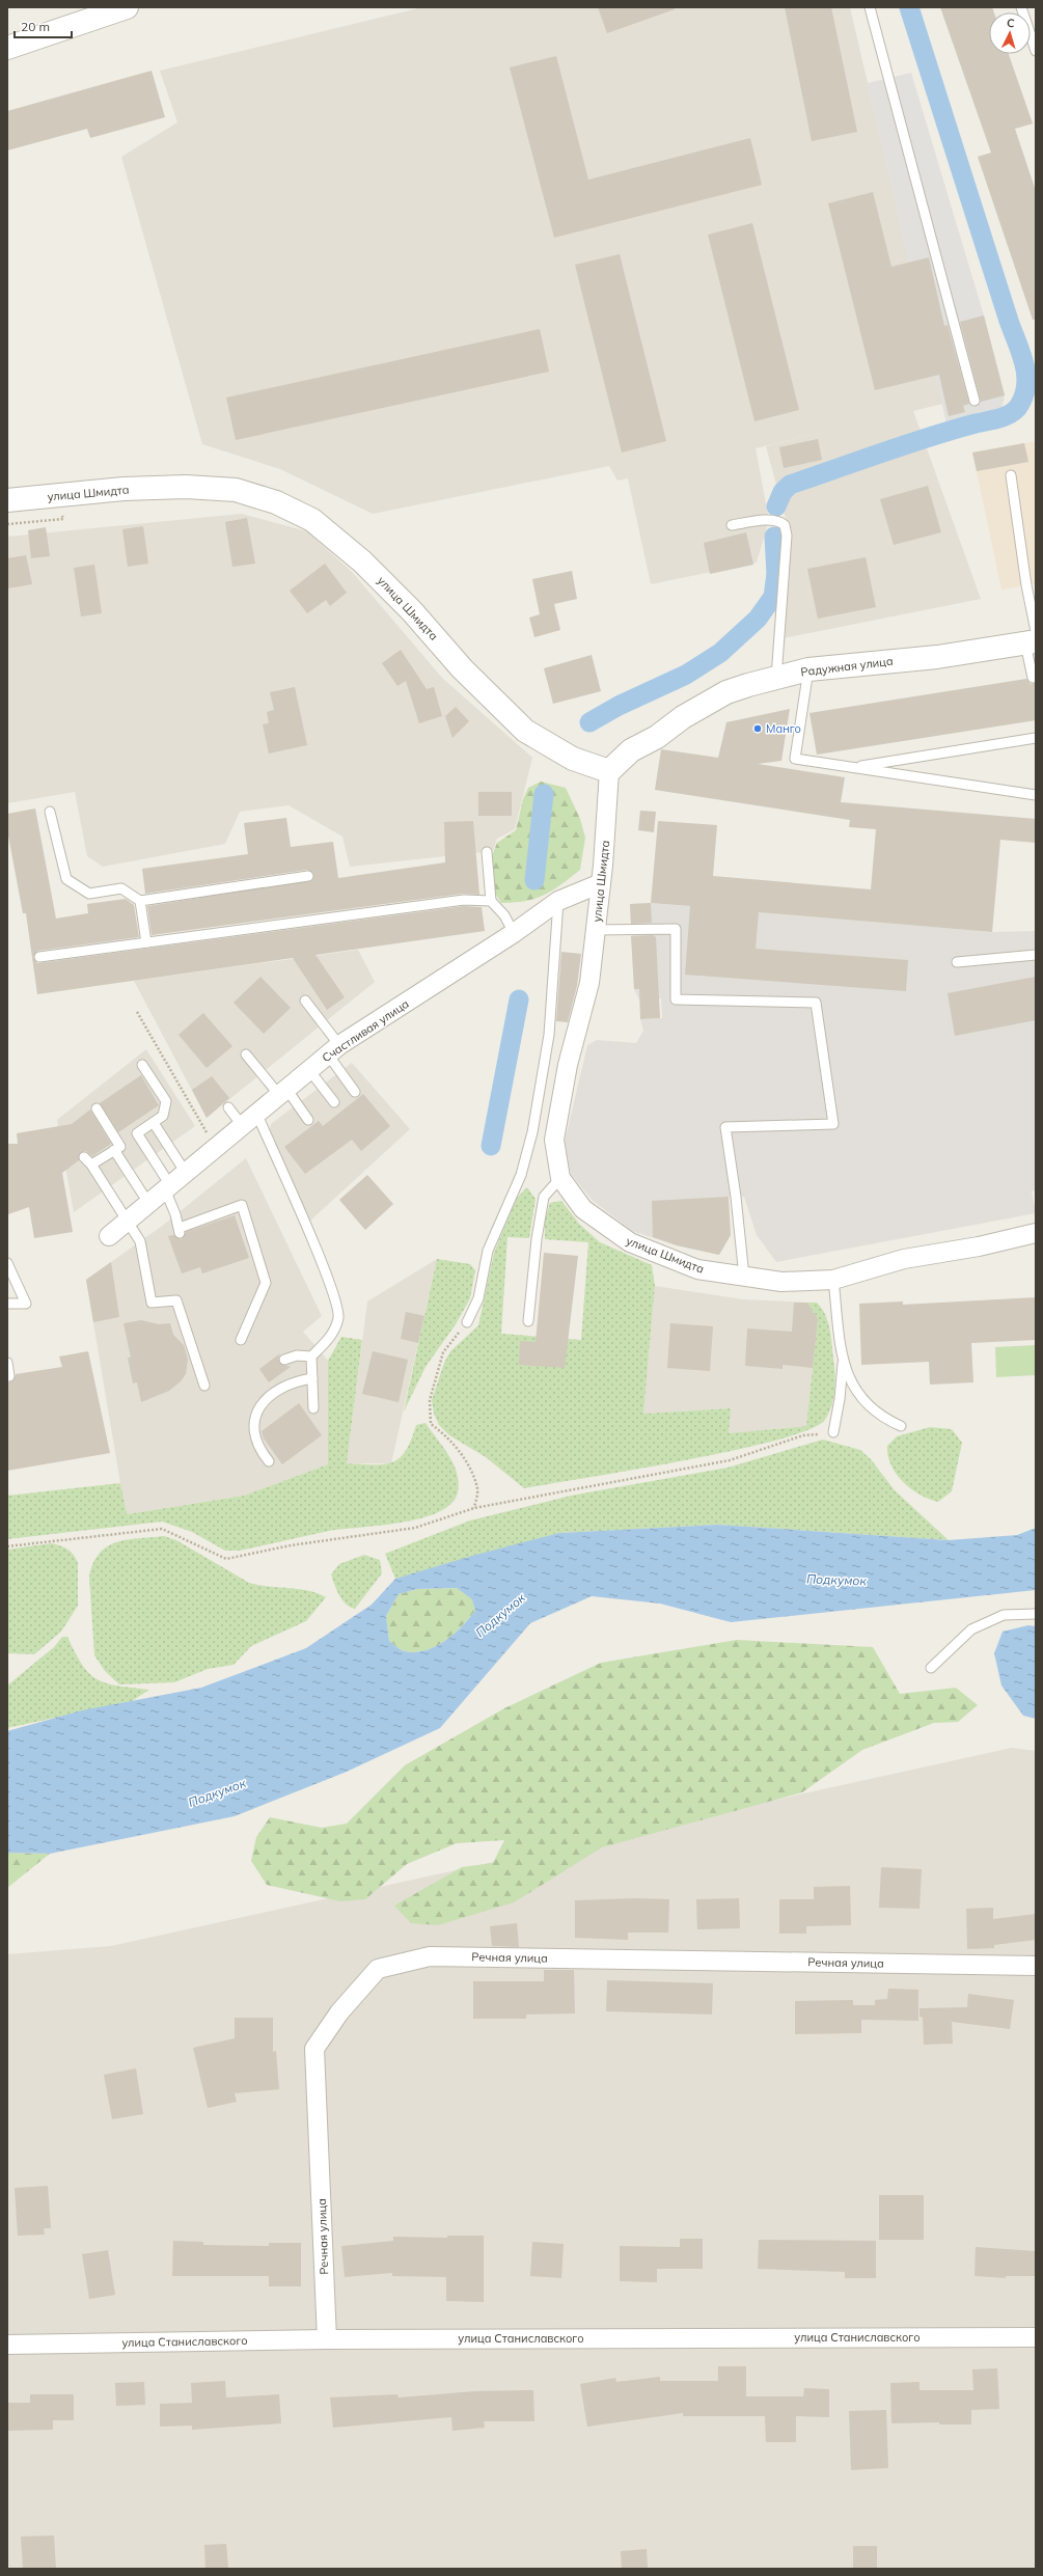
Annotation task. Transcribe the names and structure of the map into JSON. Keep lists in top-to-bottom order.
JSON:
{
  "streets": {
    "street": [
      "улица Шмидта",
      "Радужная улица",
      "Счастливая улица",
      "Речная улица",
      "улица Станиславского"
    ]
  },
  "crossings": [
    ["улица Шмидта", "Радужная улица"],
    ["улица Шмидта", "Счастливая улица"],
    ["Речная улица", "улица Станиславского"]
  ],
  "water": ["Подкумок"],
  "places": ["Манго"],
  "scale_bar": "20 m",
  "north": "top"
}
